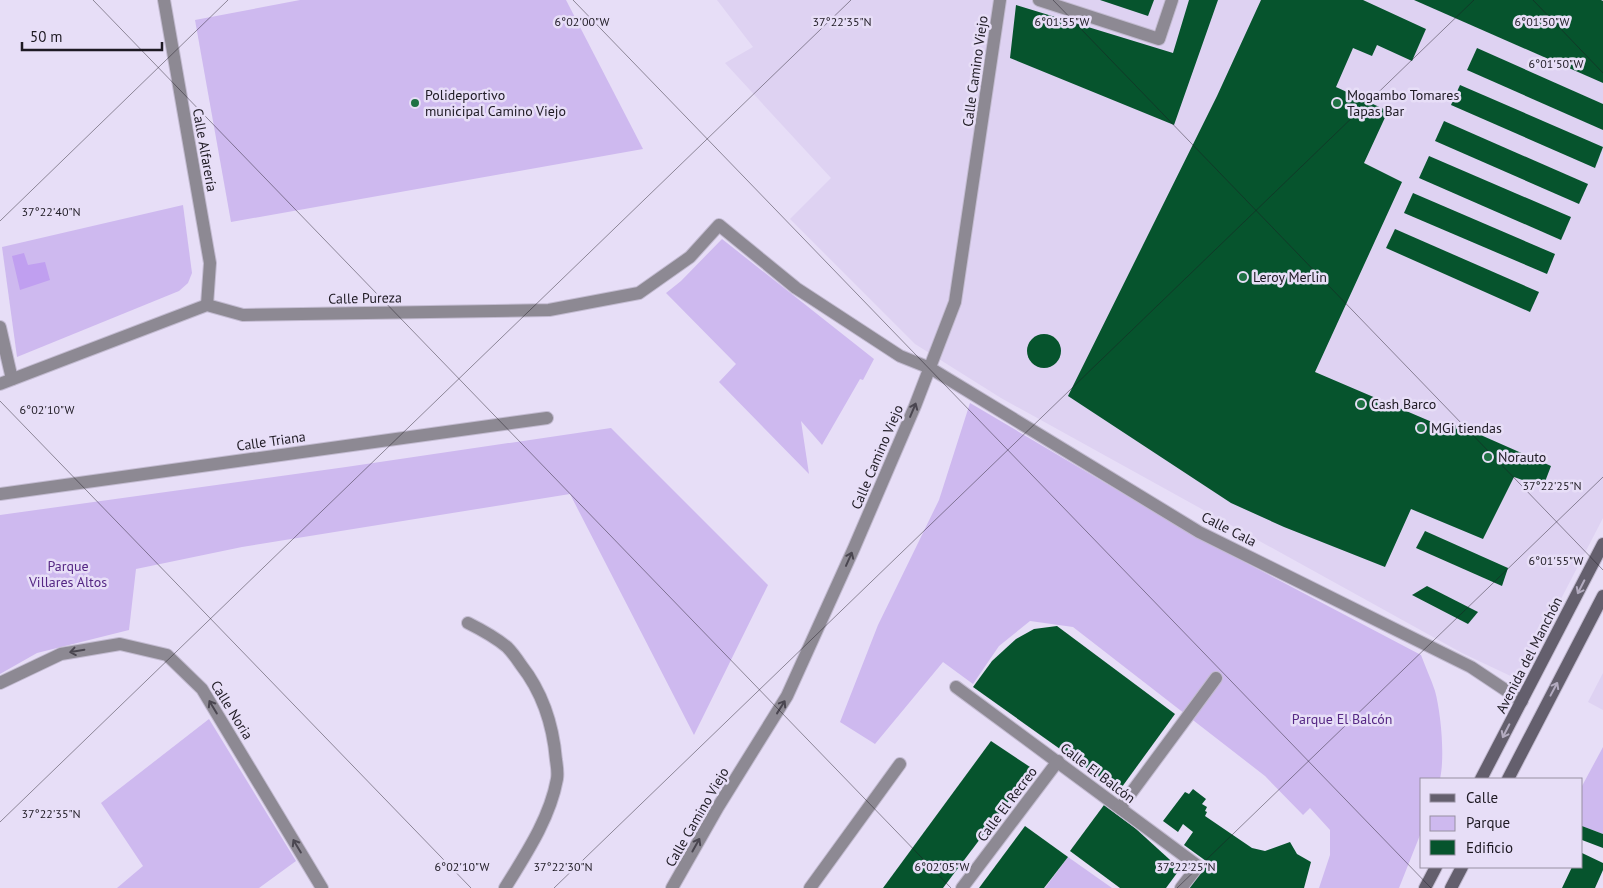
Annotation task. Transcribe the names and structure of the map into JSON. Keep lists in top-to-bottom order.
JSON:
{
  "streets": {
    "main road": ["Avenida del Manchón"],
    "street": [
      "Calle Camino Viejo",
      "Calle Alfarería",
      "Calle Pureza",
      "Calle Triana",
      "Calle Cala",
      "Calle Noria",
      "Calle El Balcón",
      "Calle El Recreo"
    ]
  },
  "crossings": [
    ["Calle Camino Viejo", "Calle Cala"],
    ["Calle Alfarería", "Calle Pureza"],
    ["Calle Pureza", "Calle Cala"],
    ["Calle Cala", "Avenida del Manchón"],
    ["Calle El Balcón", "Calle El Recreo"]
  ],
  "one_way": ["Calle Camino Viejo", "Calle Noria"],
  "parks": ["Parque Villares Altos", "Parque El Balcón"],
  "places": [
    "Polideportivo municipal Camino Viejo",
    "Mogambo Tomares Tapas Bar",
    "Leroy Merlin",
    "Cash Barco",
    "MGi tiendas",
    "Norauto"
  ],
  "legend": ["Calle", "Parque", "Edificio"],
  "scale_bar": "50 m",
  "coordinates": [
    "37°22'35\"N",
    "6°01'50\"W",
    "6°02'00\"W",
    "6°01'55\"W",
    "37°22'40\"N",
    "6°02'10\"W",
    "37°22'25\"N",
    "6°02'05\"W",
    "37°22'30\"N"
  ]
}
